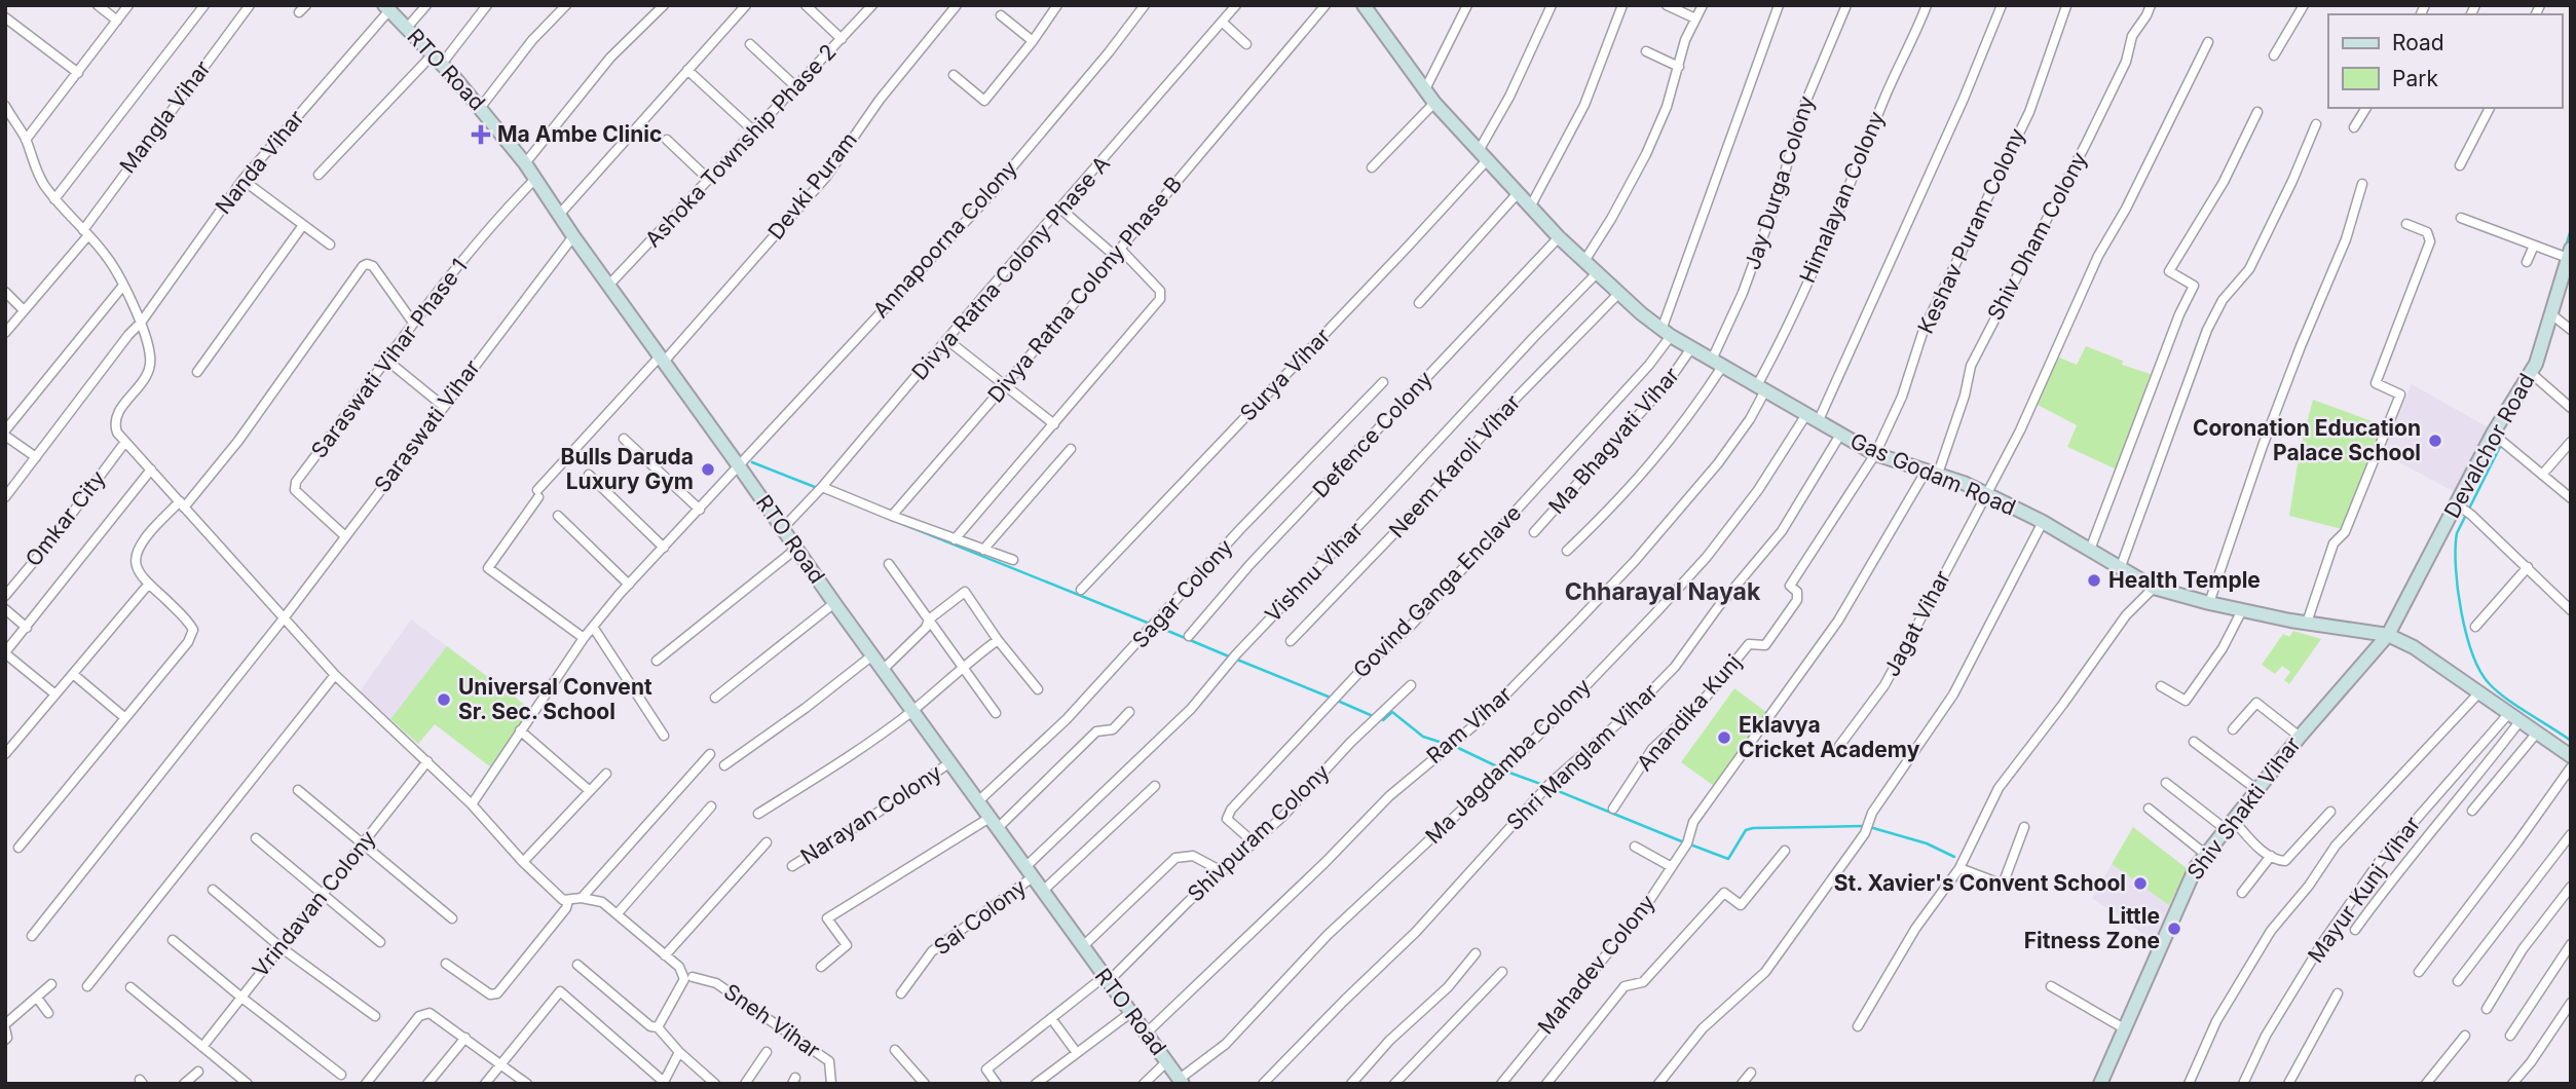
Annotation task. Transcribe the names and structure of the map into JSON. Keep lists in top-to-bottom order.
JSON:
{
  "streets": {
    "street": [
      "RTO Road",
      "Mangla Vihar",
      "Ashoka Township Phase 2",
      "Nanda Vihar",
      "Jay Durga Colony",
      "Devki Puram",
      "Himalayan Colony",
      "Keshav Puram Colony",
      "Shiv Dham Colony",
      "Annapoorna Colony",
      "Divya Ratna Colony Phase A",
      "Divya Ratna Colony Phase B",
      "Saraswati Vihar Phase 1",
      "Surya Vihar",
      "Saraswati Vihar",
      "Defence Colony",
      "Ma Bhagvati Vihar",
      "Devalchor Road",
      "Neem Karoli Vihar",
      "Gas Godam Road",
      "Omkar City",
      "Vishnu Vihar",
      "Govind Ganga Enclave",
      "Sagar Colony",
      "Jagat Vihar",
      "Anandika Kunj",
      "Ram Vihar",
      "Shri Manglam Vihar",
      "Ma Jagdamba Colony",
      "Shiv Shakti Vihar",
      "Narayan Colony",
      "Shivpuram Colony",
      "Mayur Kunj Vihar",
      "Vrindavan Colony",
      "Sai Colony",
      "Mahadev Colony",
      "Sneh Vihar"
    ]
  },
  "crossings": [
    ["RTO Road", "Ashoka Township Phase 2"],
    ["RTO Road", "Nanda Vihar"],
    ["RTO Road", "Devki Puram"],
    ["RTO Road", "Annapoorna Colony"],
    ["RTO Road", "Divya Ratna Colony Phase A"],
    ["RTO Road", "Saraswati Vihar Phase 1"],
    ["RTO Road", "Saraswati Vihar"],
    ["RTO Road", "Vishnu Vihar"],
    ["RTO Road", "Sagar Colony"],
    ["RTO Road", "Ram Vihar"],
    ["RTO Road", "Ma Jagdamba Colony"],
    ["RTO Road", "Narayan Colony"],
    ["RTO Road", "Shivpuram Colony"],
    ["RTO Road", "Sai Colony"],
    ["Jay Durga Colony", "Gas Godam Road"],
    ["Himalayan Colony", "Gas Godam Road"],
    ["Himalayan Colony", "Ram Vihar"],
    ["Keshav Puram Colony", "Gas Godam Road"],
    ["Keshav Puram Colony", "Anandika Kunj"],
    ["Shiv Dham Colony", "Gas Godam Road"],
    ["Shiv Dham Colony", "Mahadev Colony"],
    ["Saraswati Vihar Phase 1", "Saraswati Vihar"],
    ["Surya Vihar", "Gas Godam Road"],
    ["Defence Colony", "Gas Godam Road"],
    ["Ma Bhagvati Vihar", "Gas Godam Road"],
    ["Devalchor Road", "Gas Godam Road"],
    ["Devalchor Road", "Shiv Shakti Vihar"],
    ["Neem Karoli Vihar", "Gas Godam Road"],
    ["Gas Godam Road", "Vishnu Vihar"],
    ["Gas Godam Road", "Govind Ganga Enclave"],
    ["Gas Godam Road", "Jagat Vihar"],
    ["Gas Godam Road", "Anandika Kunj"],
    ["Gas Godam Road", "Ram Vihar"],
    ["Gas Godam Road", "Shri Manglam Vihar"],
    ["Gas Godam Road", "Ma Jagdamba Colony"],
    ["Gas Godam Road", "Shiv Shakti Vihar"],
    ["Gas Godam Road", "Mayur Kunj Vihar"],
    ["Vishnu Vihar", "Sai Colony"],
    ["Govind Ganga Enclave", "Shivpuram Colony"]
  ],
  "districts": ["Chharayal Nayak"],
  "places": {
    "health": ["Ma Ambe Clinic"],
    "other": [
      "Coronation Education Palace School",
      "Bulls Daruda Luxury Gym",
      "Health Temple",
      "Universal Convent Sr. Sec. School",
      "Eklavya Cricket Academy",
      "St. Xavier's Convent School",
      "Little Fitness Zone"
    ]
  },
  "legend": ["Road", "Park"]
}
